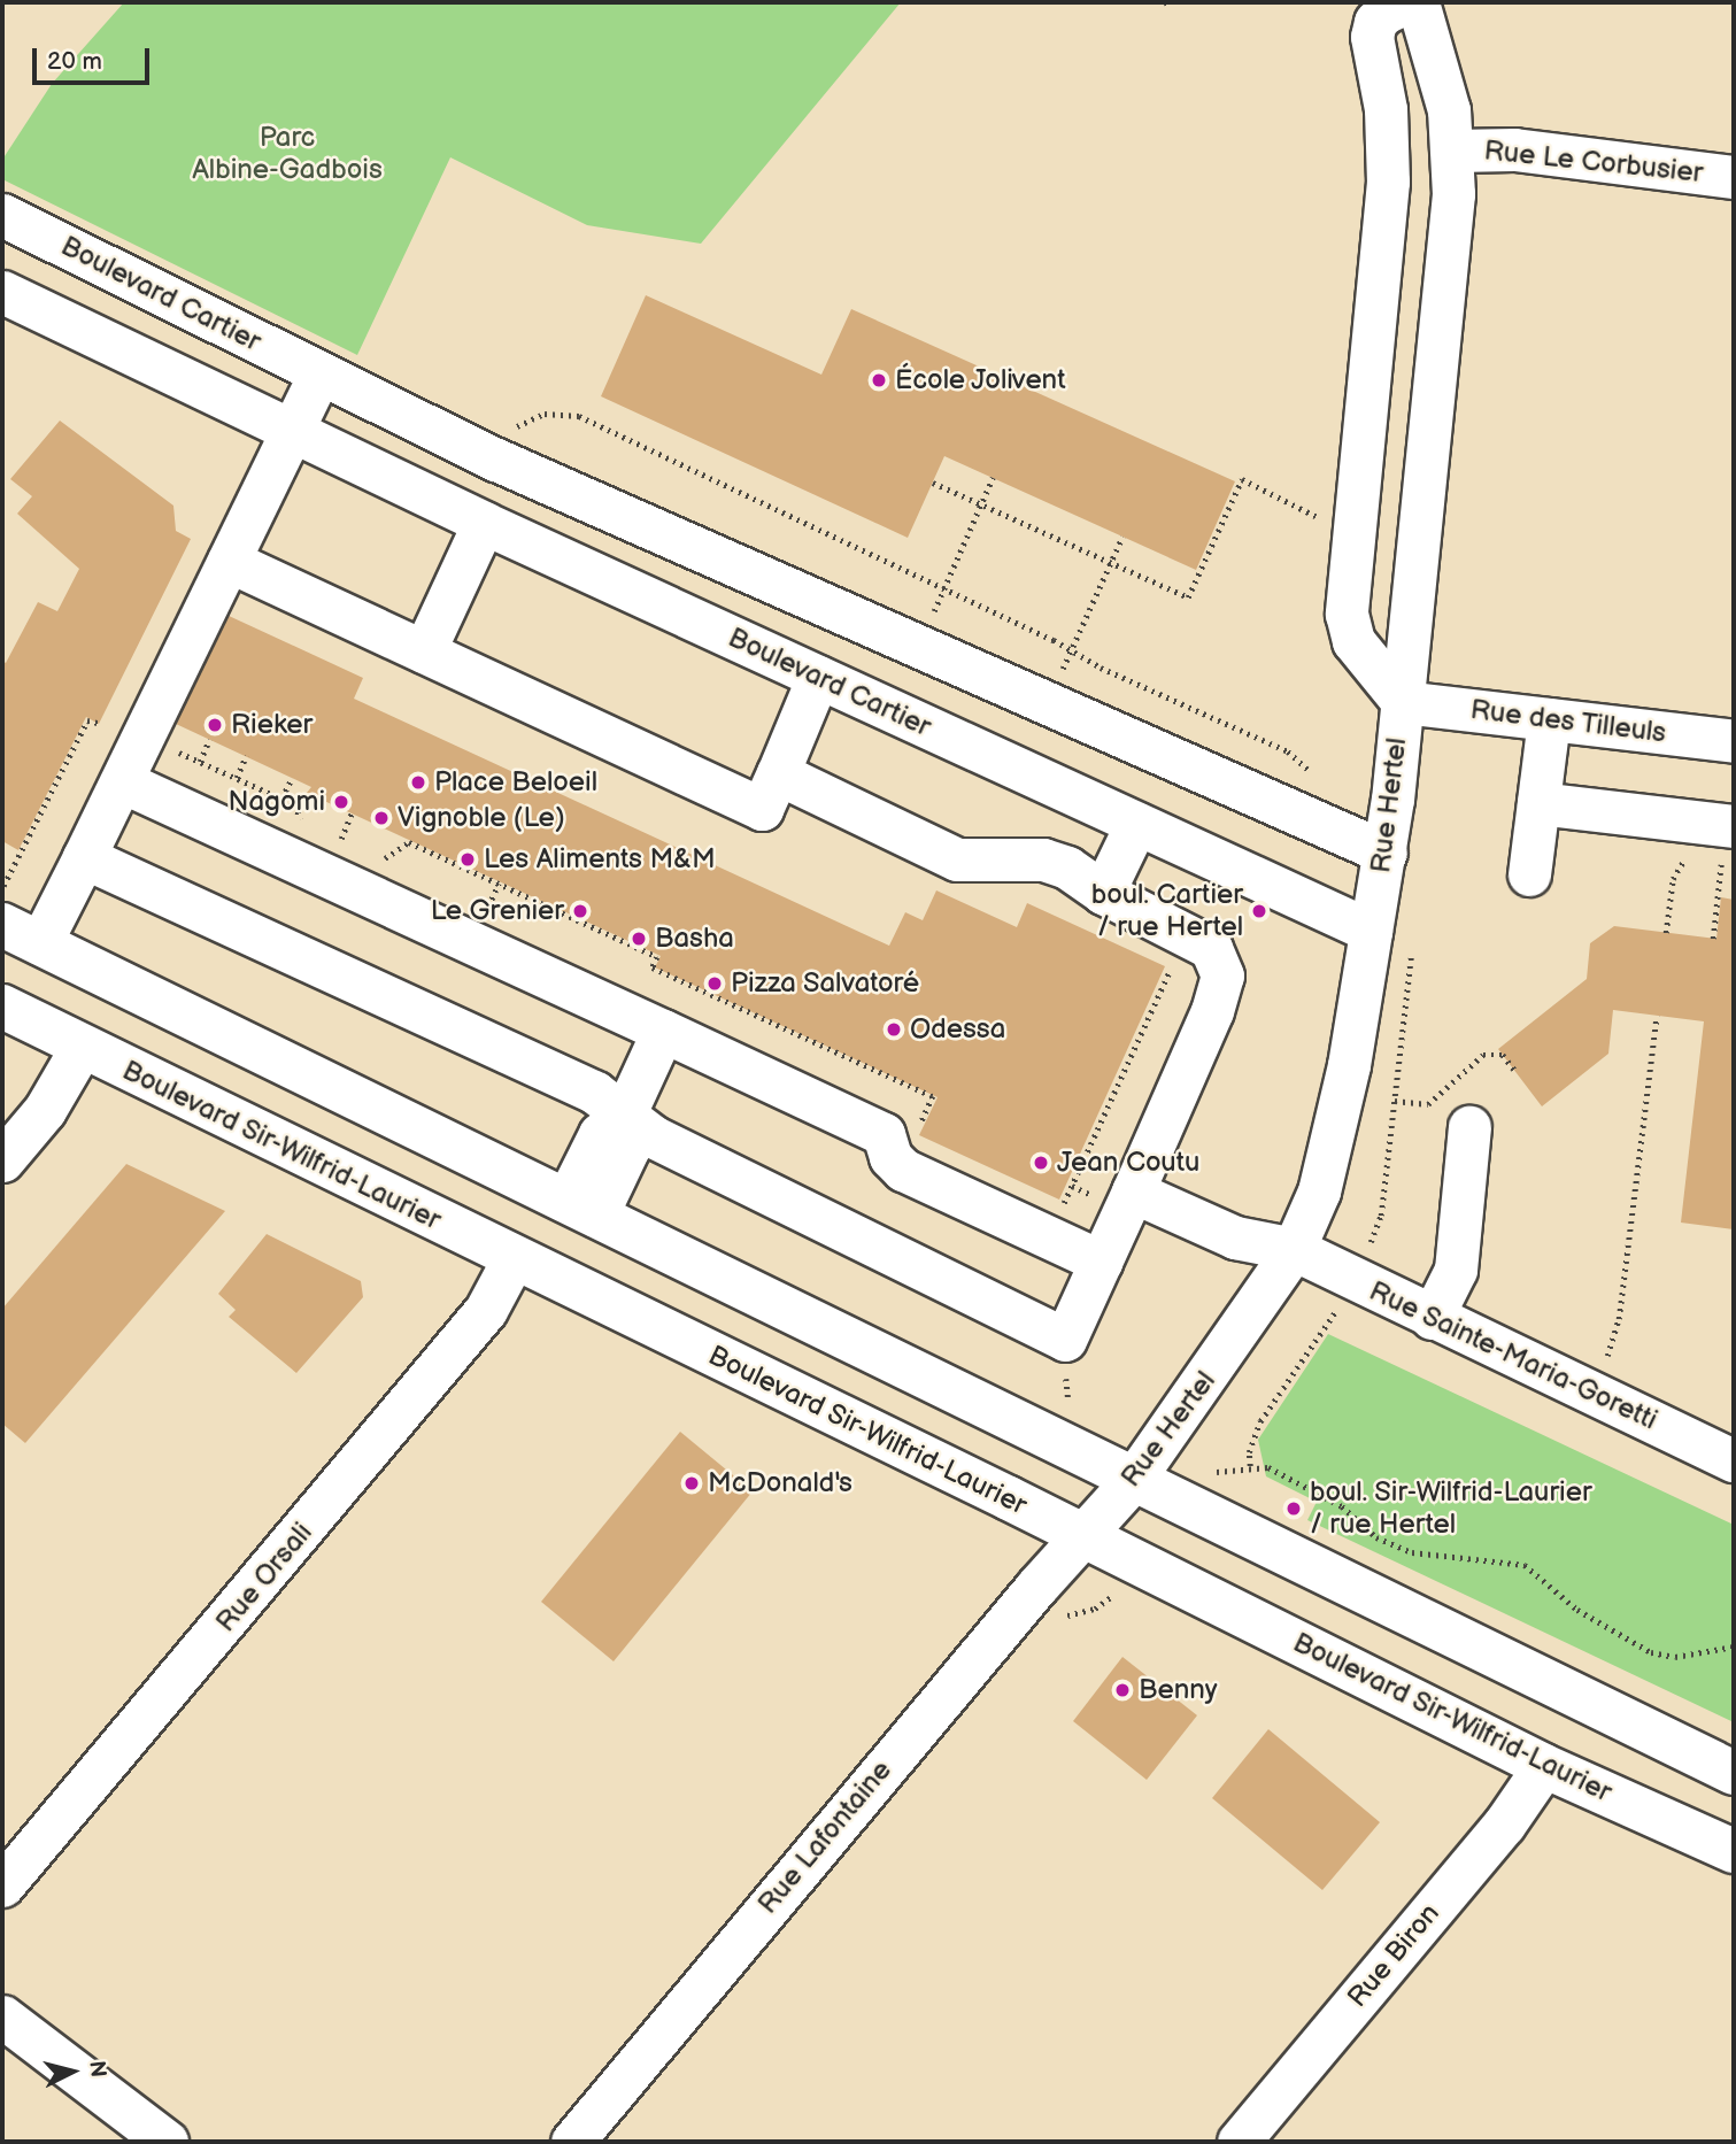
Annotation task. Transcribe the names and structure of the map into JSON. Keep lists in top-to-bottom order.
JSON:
{
  "streets": {
    "main road": ["Boulevard Sir-Wilfrid-Laurier"],
    "street": [
      "Rue Le Corbusier",
      "Boulevard Cartier",
      "Rue des Tilleuls",
      "Rue Hertel",
      "Rue Sainte-Maria-Goretti",
      "Rue Orsali",
      "Rue Lafontaine",
      "Rue Biron"
    ]
  },
  "crossings": [
    ["Rue Le Corbusier", "Rue Hertel"],
    ["Boulevard Cartier", "Rue Hertel"],
    ["Rue des Tilleuls", "Rue Hertel"],
    ["Rue Hertel", "Boulevard Sir-Wilfrid-Laurier"],
    ["Rue Hertel", "Rue Sainte-Maria-Goretti"],
    ["Rue Hertel", "Rue Lafontaine"],
    ["Boulevard Sir-Wilfrid-Laurier", "Rue Orsali"],
    ["Boulevard Sir-Wilfrid-Laurier", "Rue Lafontaine"],
    ["Boulevard Sir-Wilfrid-Laurier", "Rue Biron"]
  ],
  "parks": ["Parc Albine-Gadbois"],
  "places": [
    "École Jolivent",
    "Rieker",
    "Place Beloeil",
    "Nagomi",
    "Vignoble (Le)",
    "Les Aliments M&M",
    "Le Grenier",
    "boul. Cartier / rue Hertel",
    "Basha",
    "Pizza Salvatoré",
    "Odessa",
    "Jean Coutu",
    "McDonald's",
    "boul. Sir-Wilfrid-Laurier / rue Hertel",
    "Benny"
  ],
  "scale_bar": "20 m",
  "north": "right"
}
